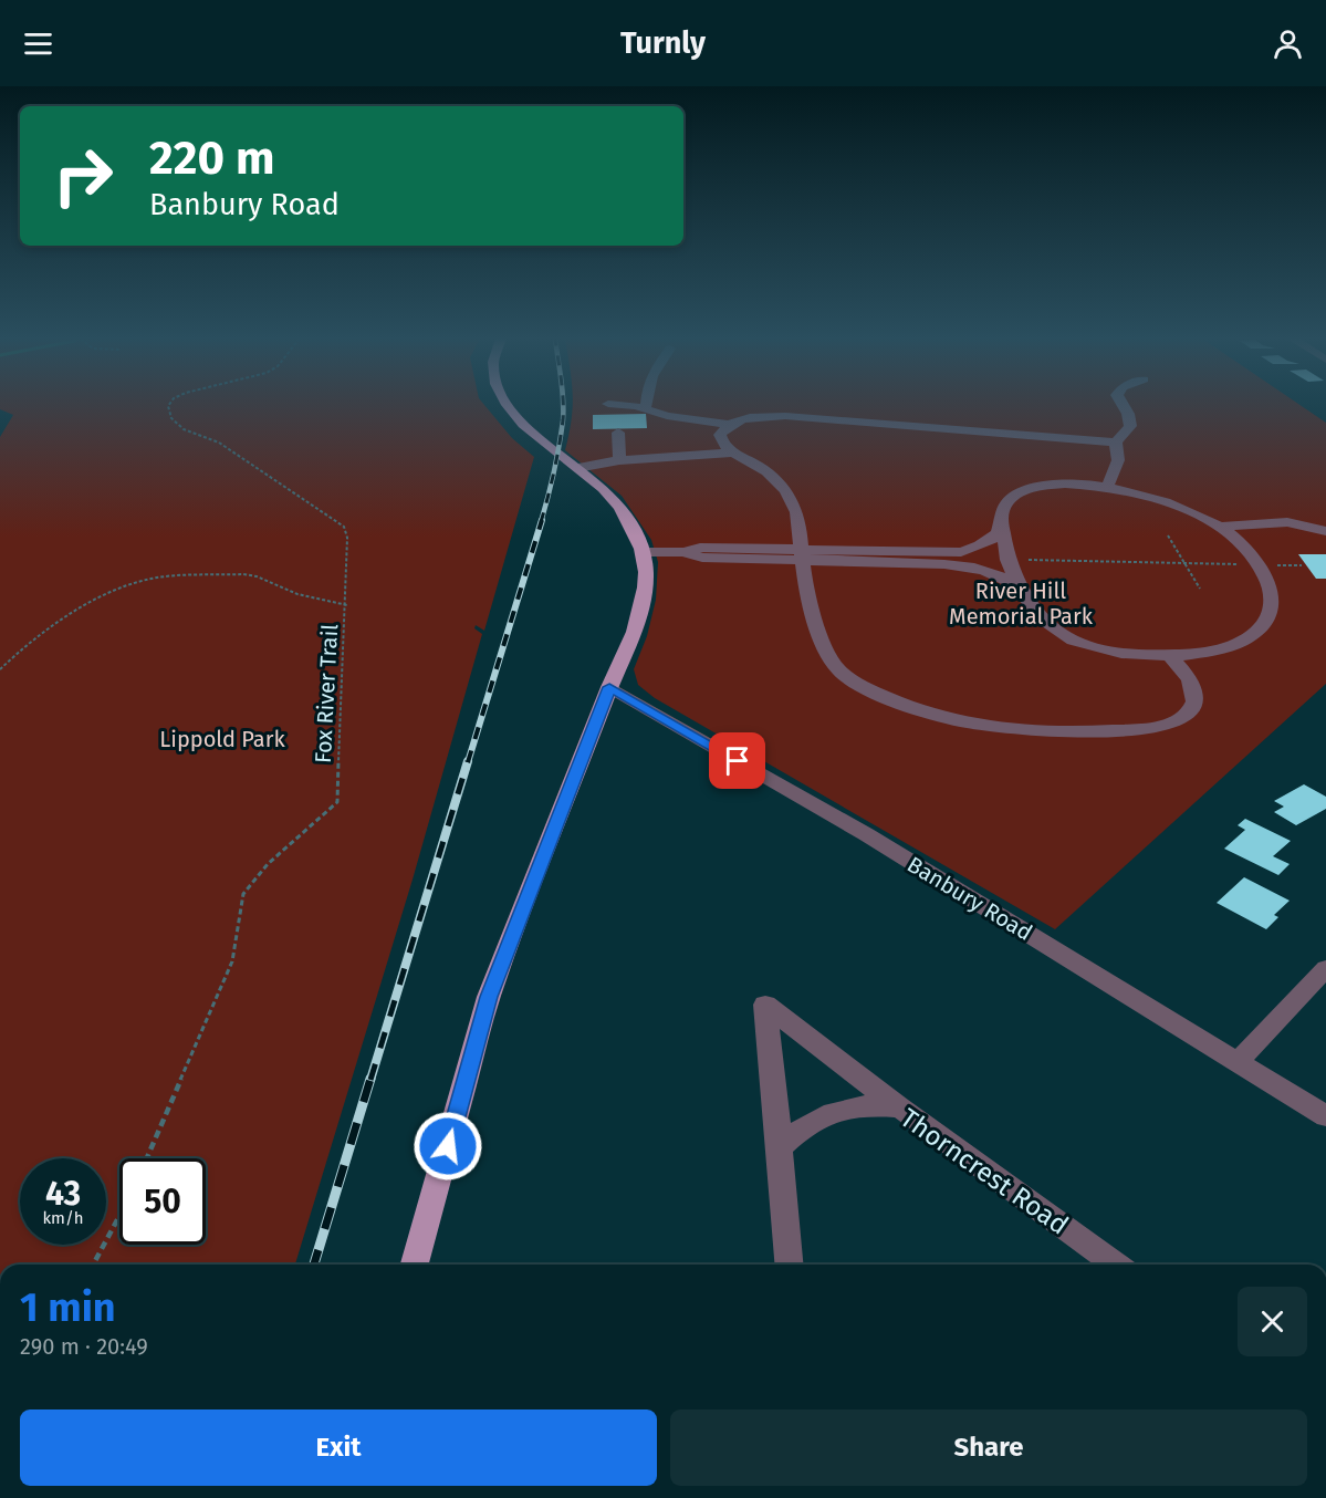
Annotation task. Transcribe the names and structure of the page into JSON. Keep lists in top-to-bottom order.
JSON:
{
  "streets": {
    "street": ["Banbury Road", "Thorncrest Road"],
    "path": ["Fox River Trail"]
  },
  "parks": ["River Hill Memorial Park", "Lippold Park"],
  "page": {
    "header": "Turnly",
    "turn": ["220 m", "Banbury Road"],
    "speed": "43 km/h",
    "limit": "50",
    "heading": ["1 min", "290 m · 20:49"],
    "buttons": ["Exit", "Share"]
  }
}
